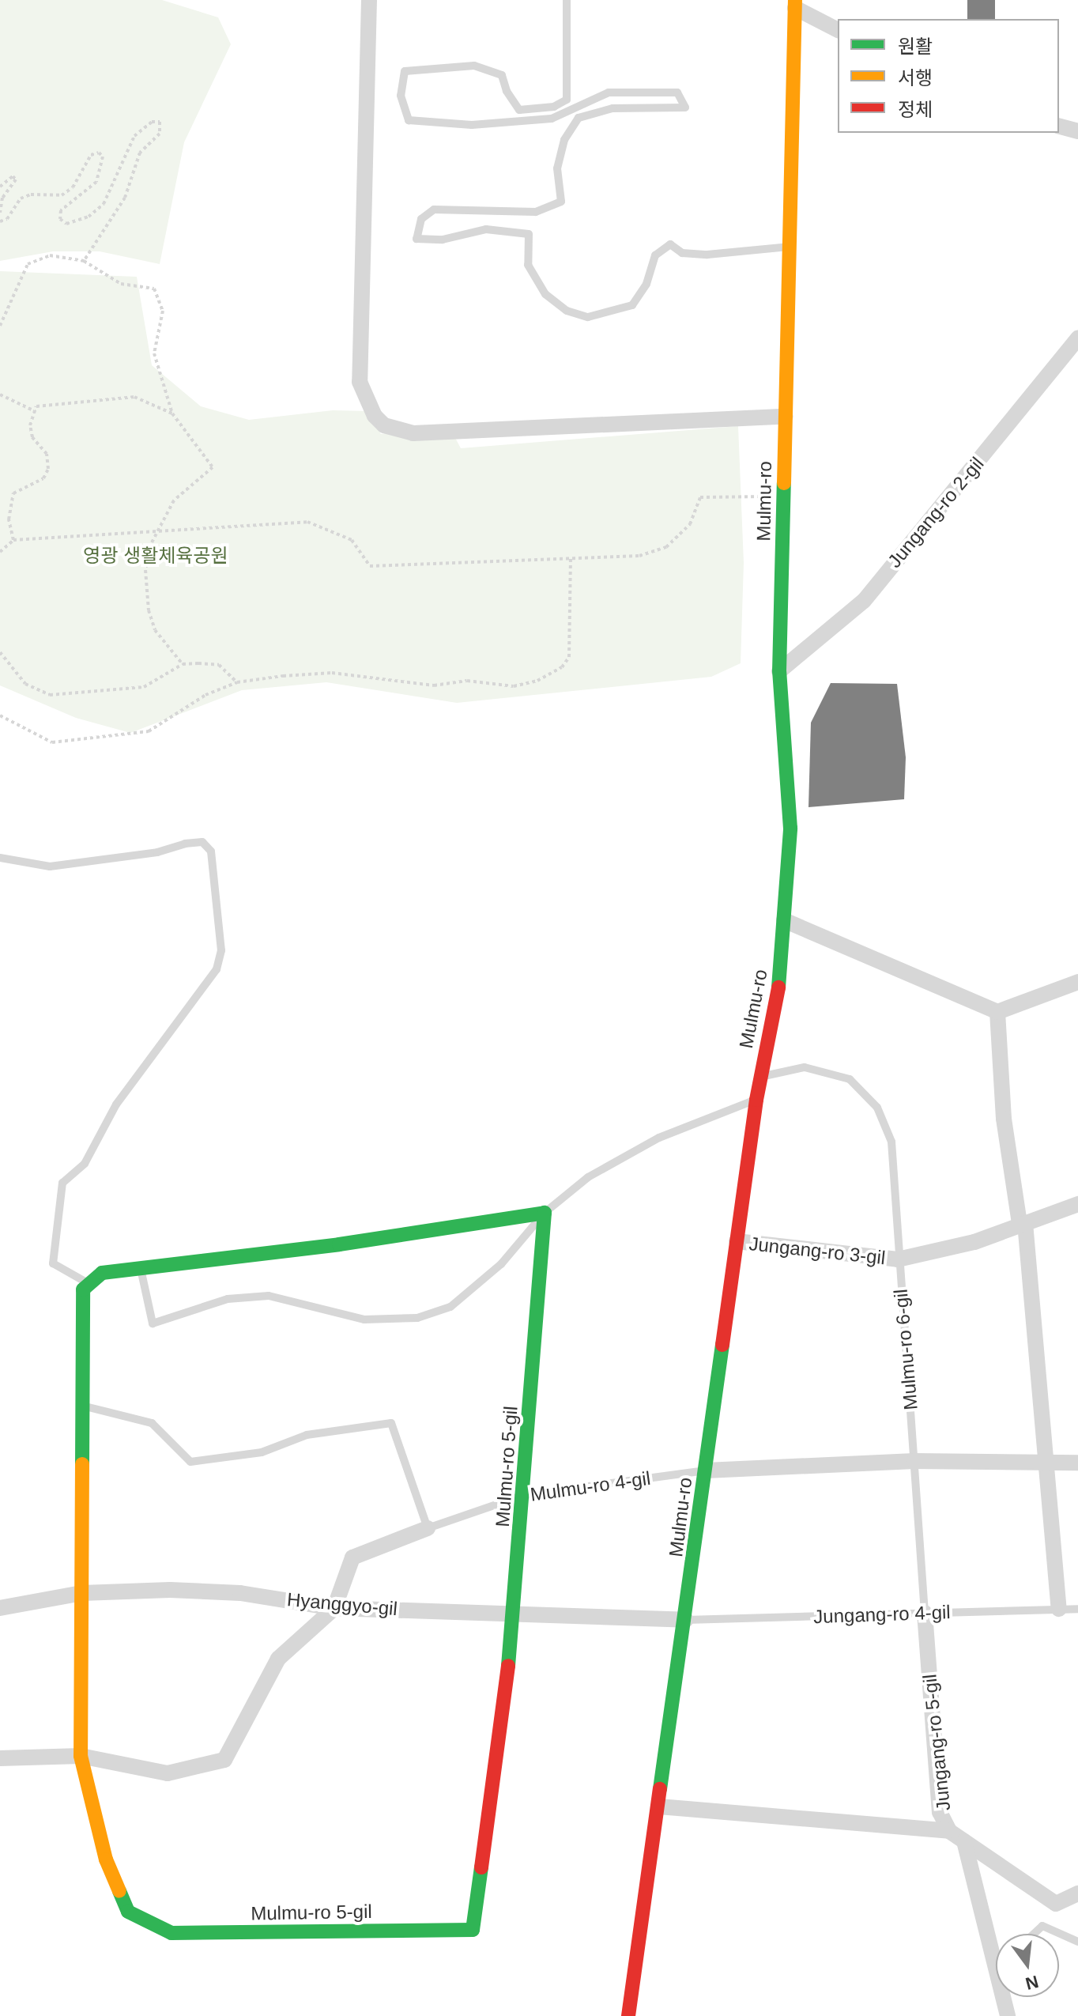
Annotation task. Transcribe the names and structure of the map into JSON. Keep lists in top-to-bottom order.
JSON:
{
  "streets": {
    "street": [
      "Mulmu-ro",
      "Jungang-ro 2-gil",
      "Jungang-ro 3-gil",
      "Mulmu-ro 5-gil",
      "Hyanggyo-gil",
      "Jungang-ro 5-gil"
    ],
    "lane": ["Mulmu-ro 6-gil", "Mulmu-ro 4-gil", "Jungang-ro 4-gil"]
  },
  "crossings": [
    ["Mulmu-ro", "Jungang-ro 2-gil"],
    ["Mulmu-ro", "Jungang-ro 3-gil"],
    ["Mulmu-ro", "Mulmu-ro 6-gil"],
    ["Mulmu-ro", "Mulmu-ro 4-gil"],
    ["Mulmu-ro", "Hyanggyo-gil"],
    ["Mulmu-ro", "Jungang-ro 4-gil"],
    ["Jungang-ro 3-gil", "Mulmu-ro 6-gil"],
    ["Mulmu-ro 6-gil", "Jungang-ro 4-gil"],
    ["Mulmu-ro 6-gil", "Jungang-ro 5-gil"],
    ["Mulmu-ro 5-gil", "Mulmu-ro 4-gil"],
    ["Mulmu-ro 5-gil", "Hyanggyo-gil"],
    ["Hyanggyo-gil", "Jungang-ro 4-gil"],
    ["Jungang-ro 4-gil", "Jungang-ro 5-gil"]
  ],
  "parks": ["영광 생활체육공원"],
  "legend": ["원활", "서행", "정체"],
  "north": "bottom"
}
